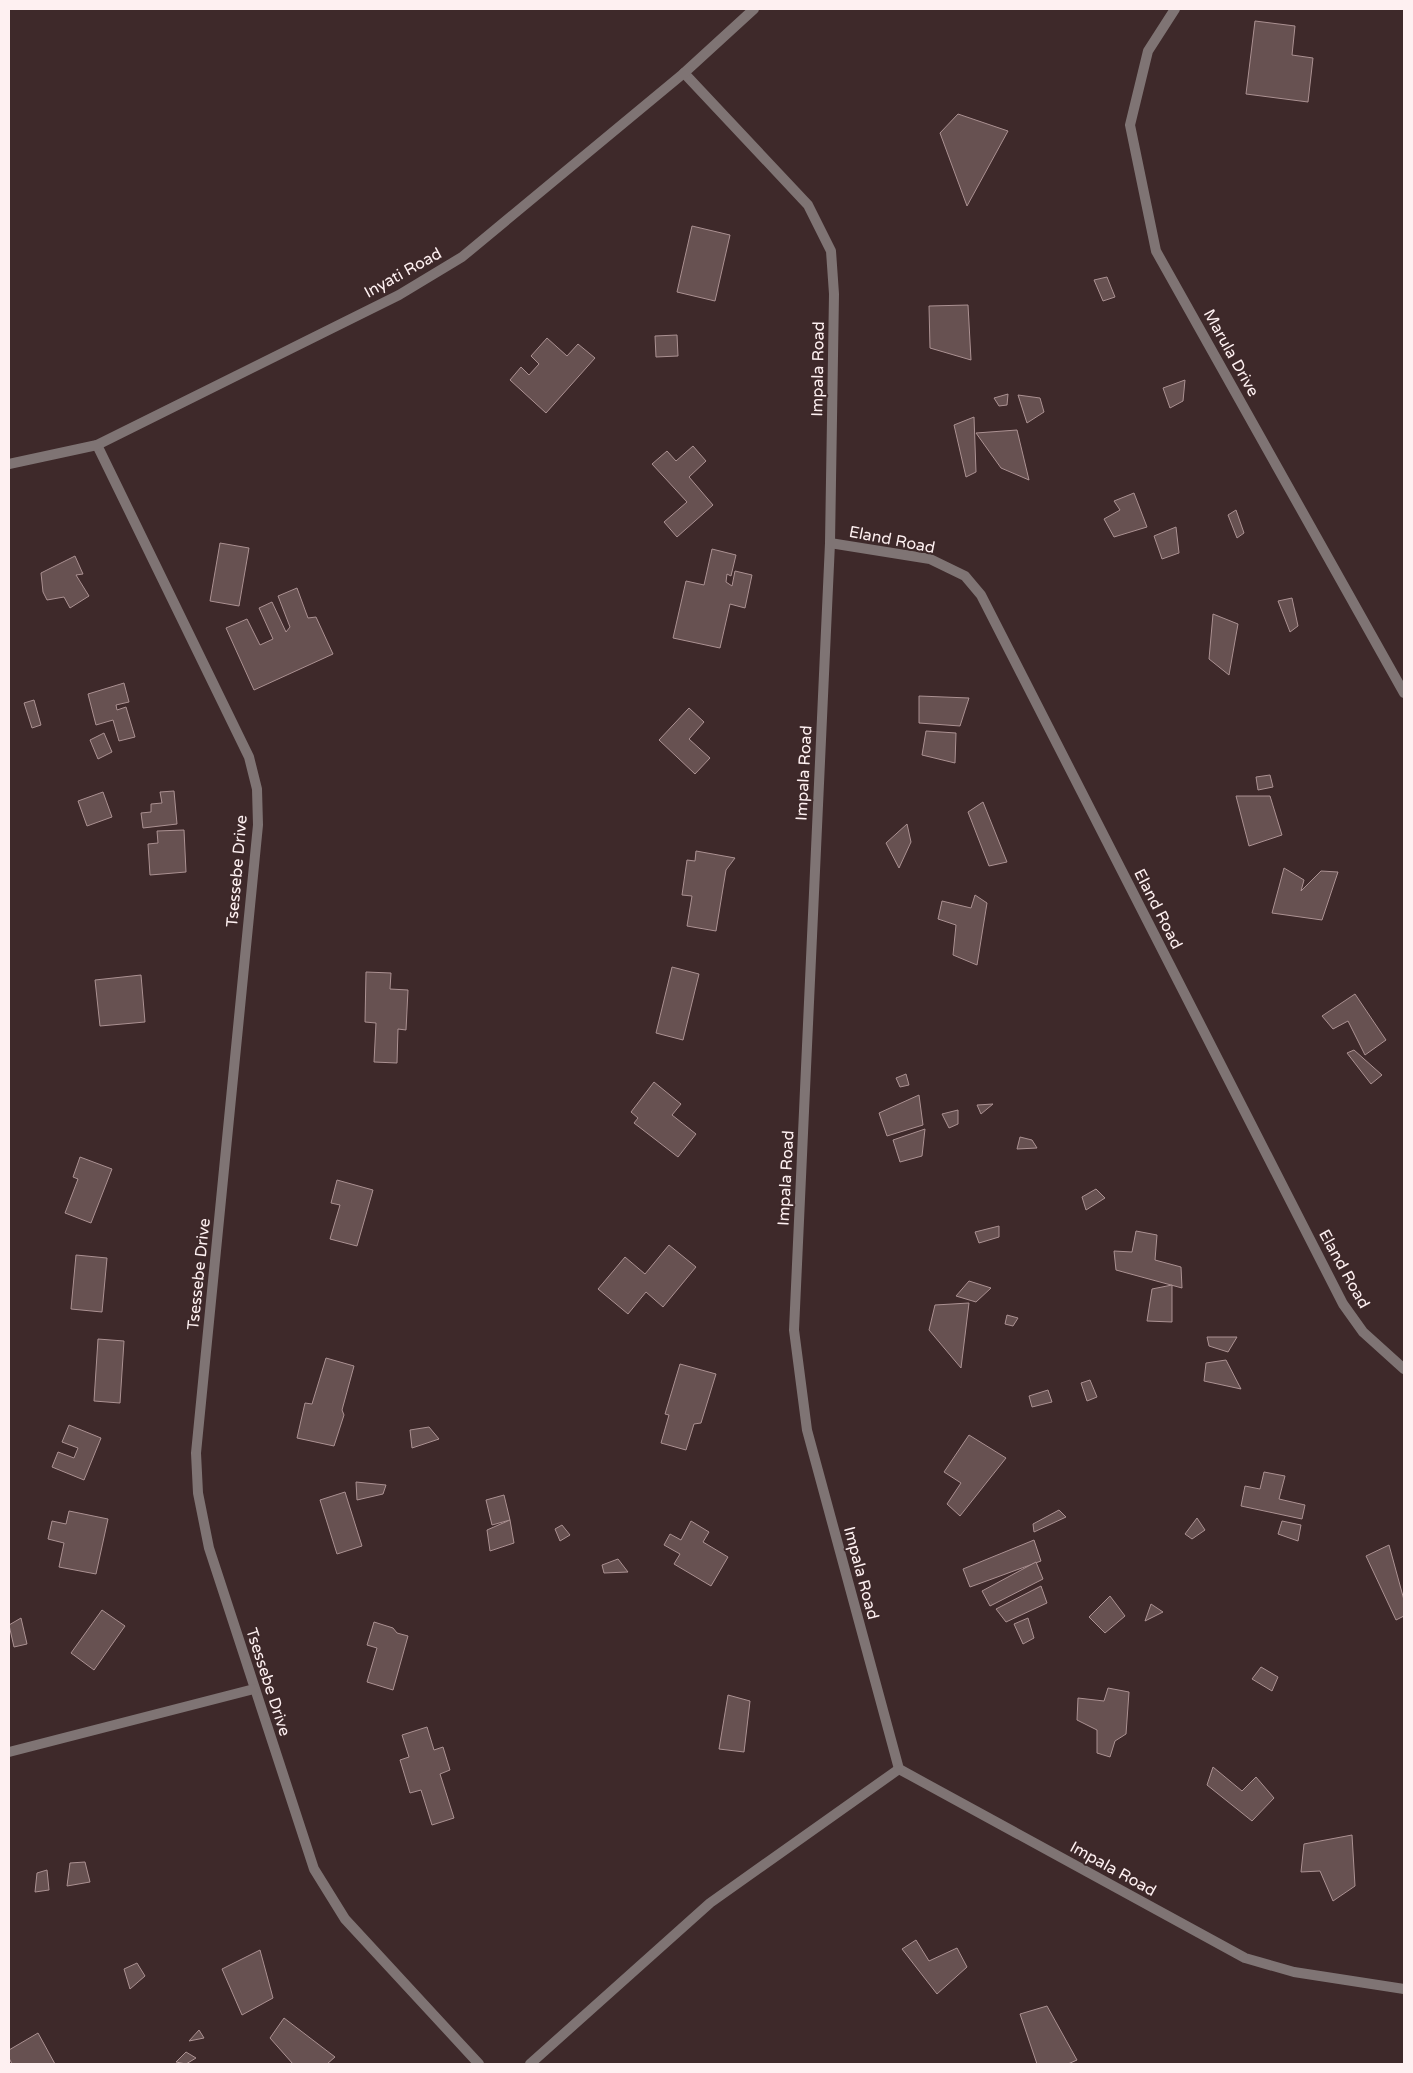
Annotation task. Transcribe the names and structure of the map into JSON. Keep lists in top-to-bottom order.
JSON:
{
  "streets": {
    "street": [
      "Inyati Road",
      "Marula Drive",
      "Impala Road",
      "Eland Road",
      "Tsessebe Drive"
    ]
  },
  "crossings": [
    ["Inyati Road", "Impala Road"],
    ["Inyati Road", "Tsessebe Drive"],
    ["Impala Road", "Eland Road"]
  ]
}
